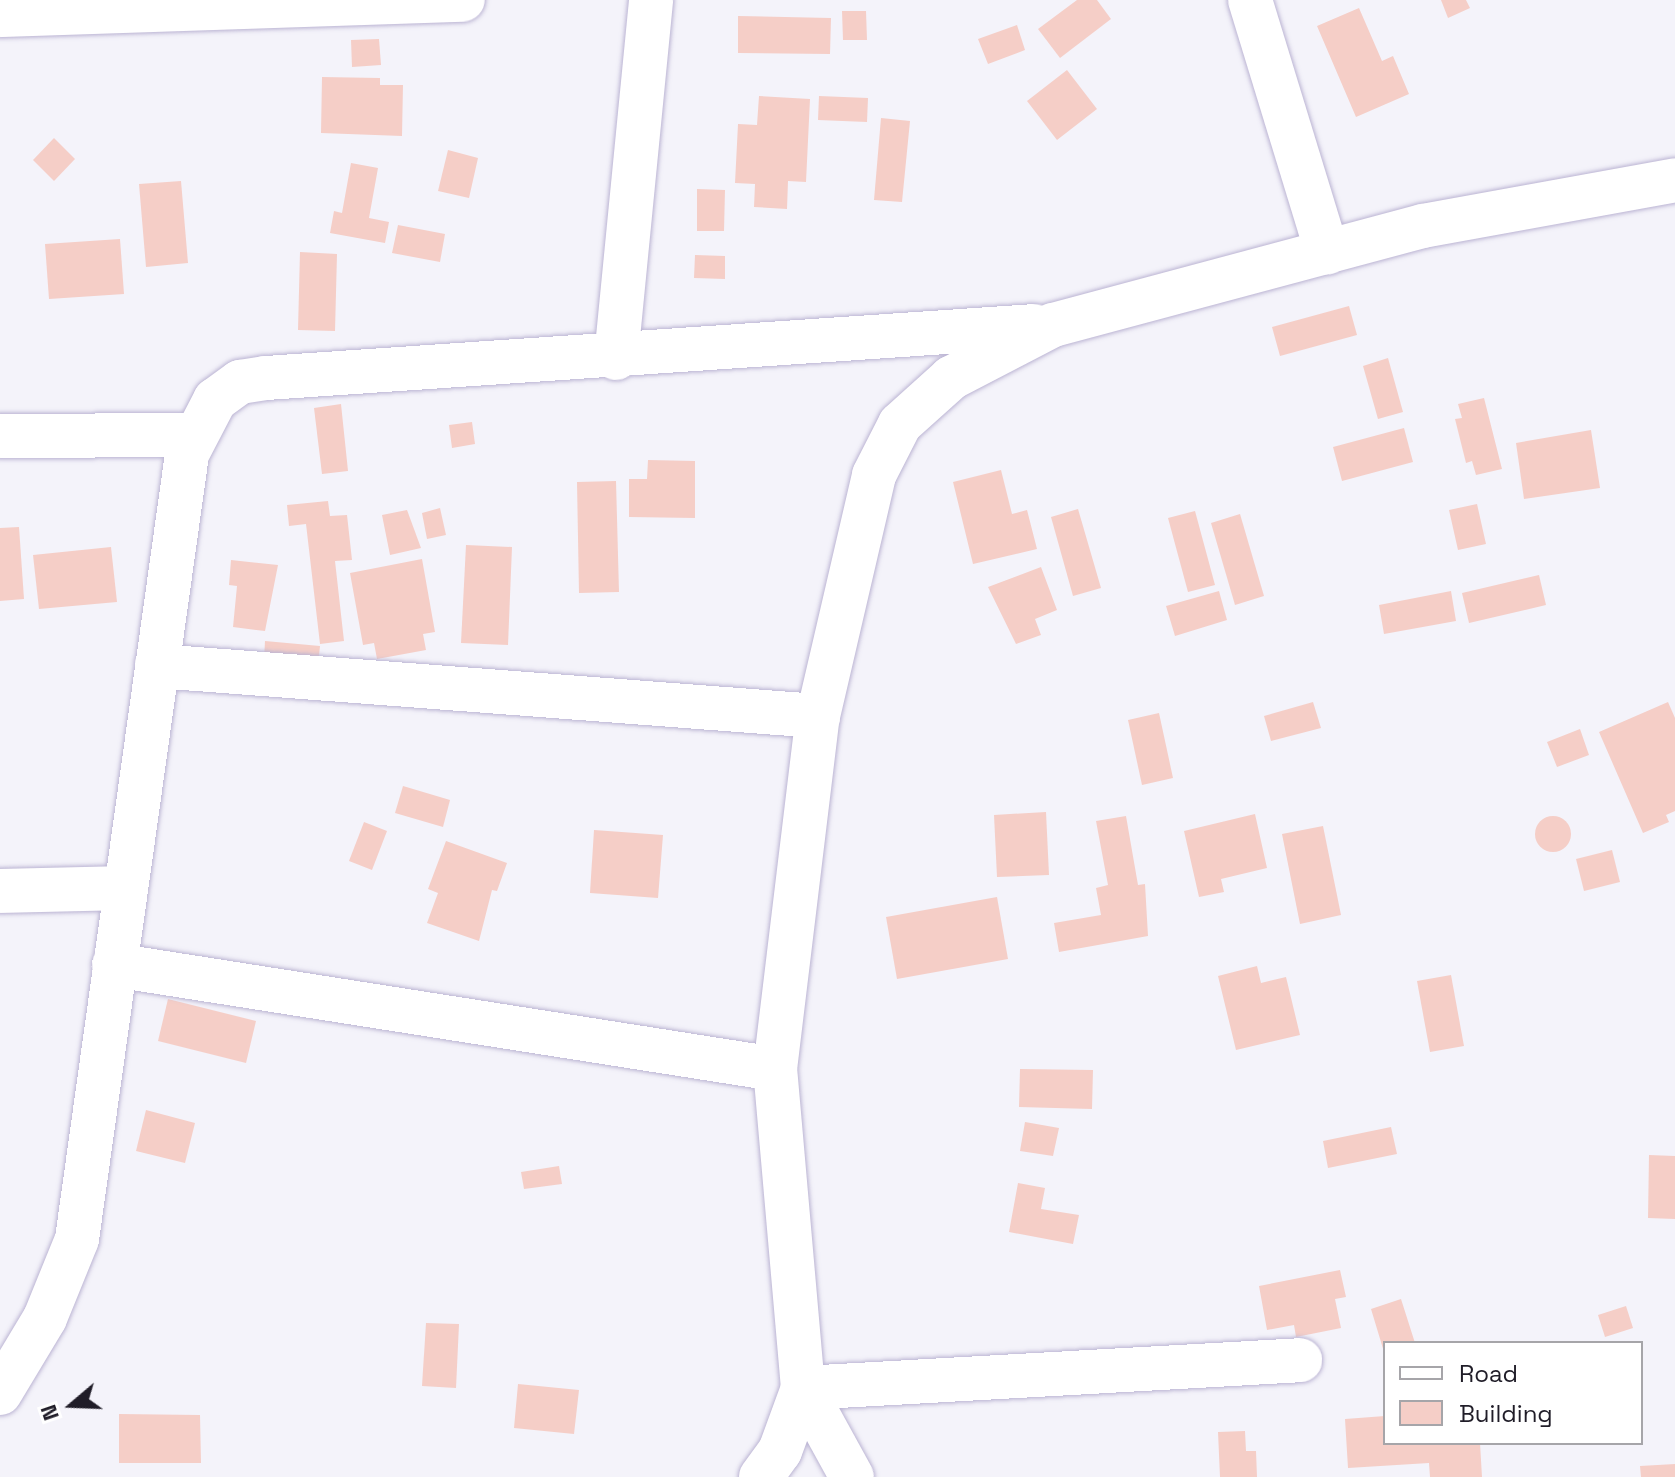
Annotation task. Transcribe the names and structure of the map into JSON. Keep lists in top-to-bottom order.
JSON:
{
  "legend": ["Road", "Building"],
  "north": "left"
}
